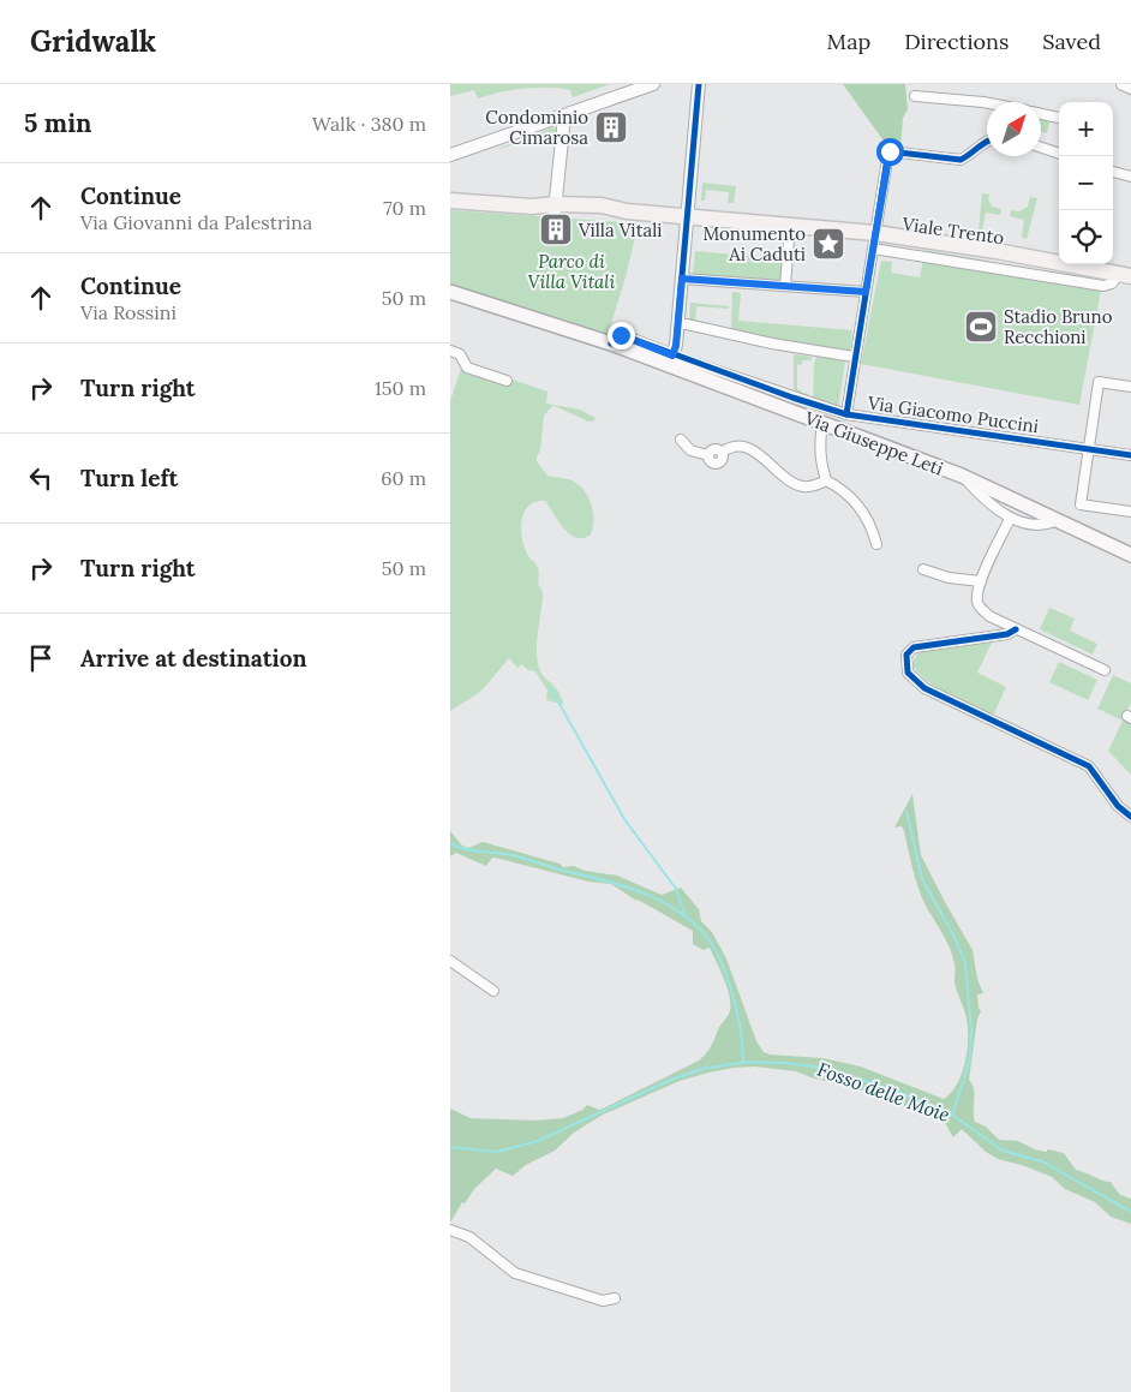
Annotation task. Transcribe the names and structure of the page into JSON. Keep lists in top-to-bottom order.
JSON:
{
  "streets": {
    "main road": ["Viale Trento", "Via Giuseppe Leti"],
    "street": ["Via Giacomo Puccini"]
  },
  "water": ["Fosso delle Moie"],
  "parks": ["Parco di Villa Vitali"],
  "places": {
    "building": ["Condominio Cimarosa", "Villa Vitali"],
    "place": ["Monumento Ai Caduti"],
    "sports": ["Stadio Bruno Recchioni"]
  },
  "north": "top right",
  "page": {
    "header": "Gridwalk",
    "nav": ["Map", "Directions", "Saved"],
    "heading": ["5 min", "Walk · 380 m"],
    "map_buttons": ["+", "−"],
    "list": [
      ["Continue", "Via Giovanni da Palestrina", "70 m"],
      ["Continue", "Via Rossini", "50 m"],
      ["Turn right", "150 m"],
      ["Turn left", "60 m"],
      ["Turn right", "50 m"],
      "Arrive at destination"
    ]
  }
}
